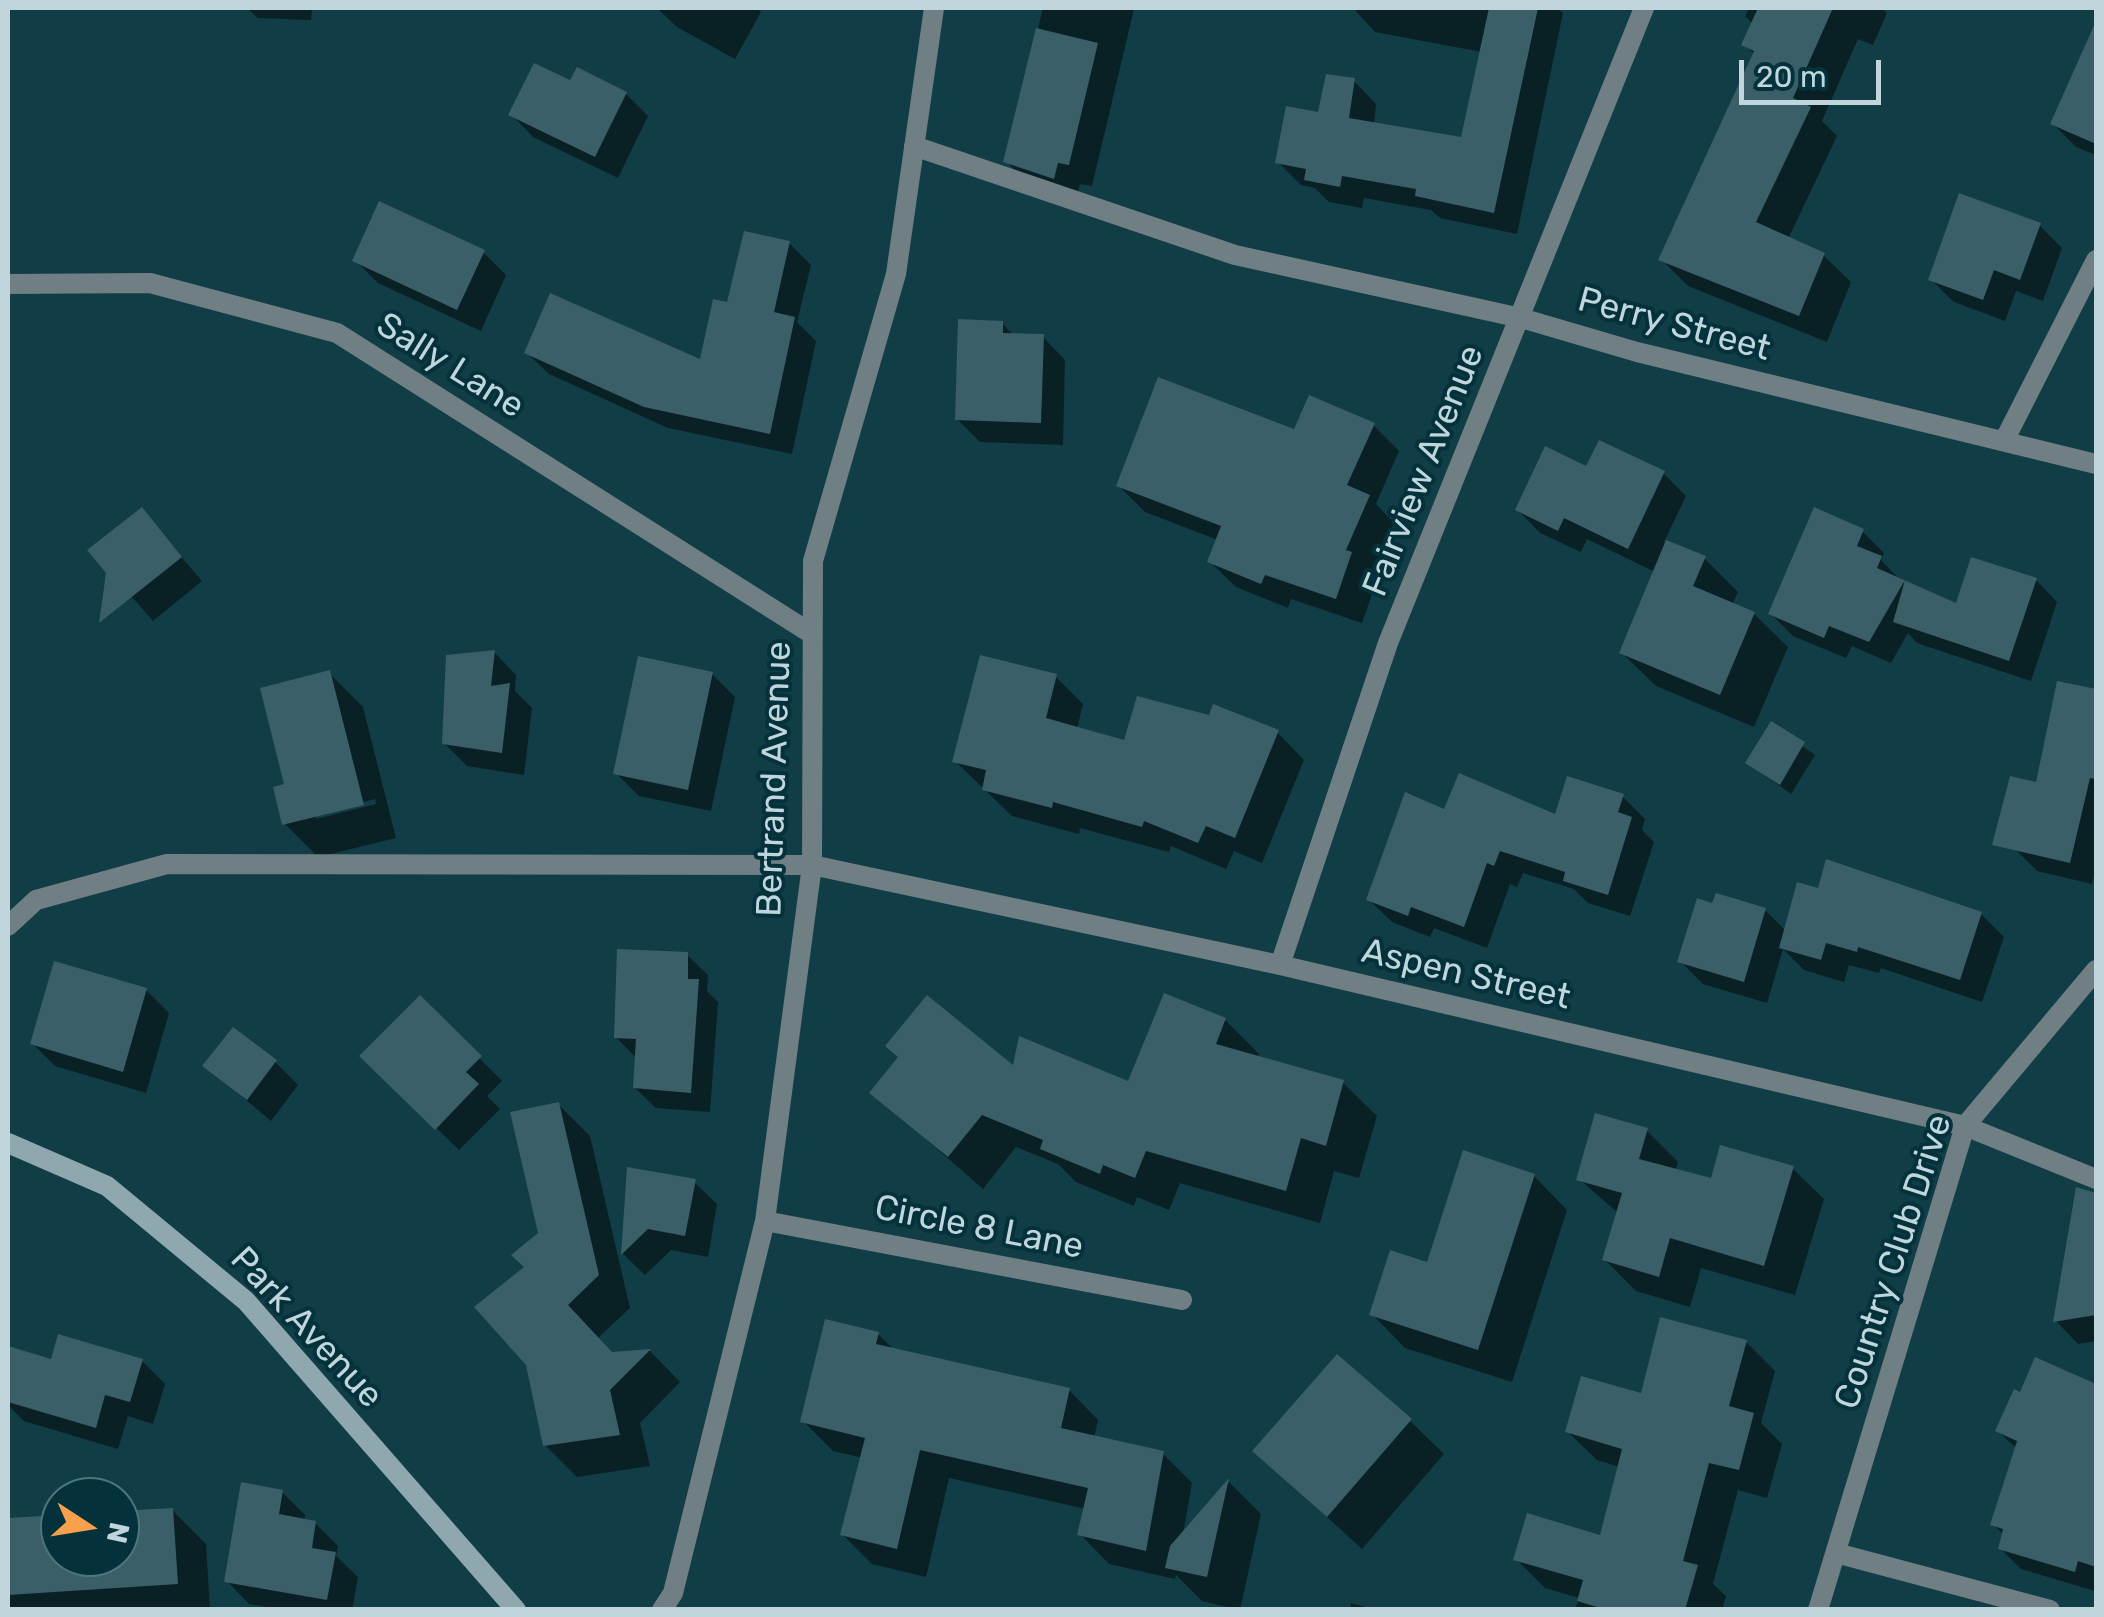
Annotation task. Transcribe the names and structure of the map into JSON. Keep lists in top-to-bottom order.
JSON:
{
  "streets": {
    "street": [
      "Perry Street",
      "Sally Lane",
      "Fairview Avenue",
      "Bertrand Avenue",
      "Aspen Street",
      "Circle 8 Lane",
      "Country Club Drive",
      "Park Avenue"
    ]
  },
  "crossings": [
    ["Perry Street", "Fairview Avenue"],
    ["Perry Street", "Bertrand Avenue"],
    ["Sally Lane", "Bertrand Avenue"],
    ["Fairview Avenue", "Aspen Street"],
    ["Bertrand Avenue", "Aspen Street"],
    ["Bertrand Avenue", "Circle 8 Lane"],
    ["Aspen Street", "Country Club Drive"]
  ],
  "scale_bar": "20 m",
  "north": "right"
}
